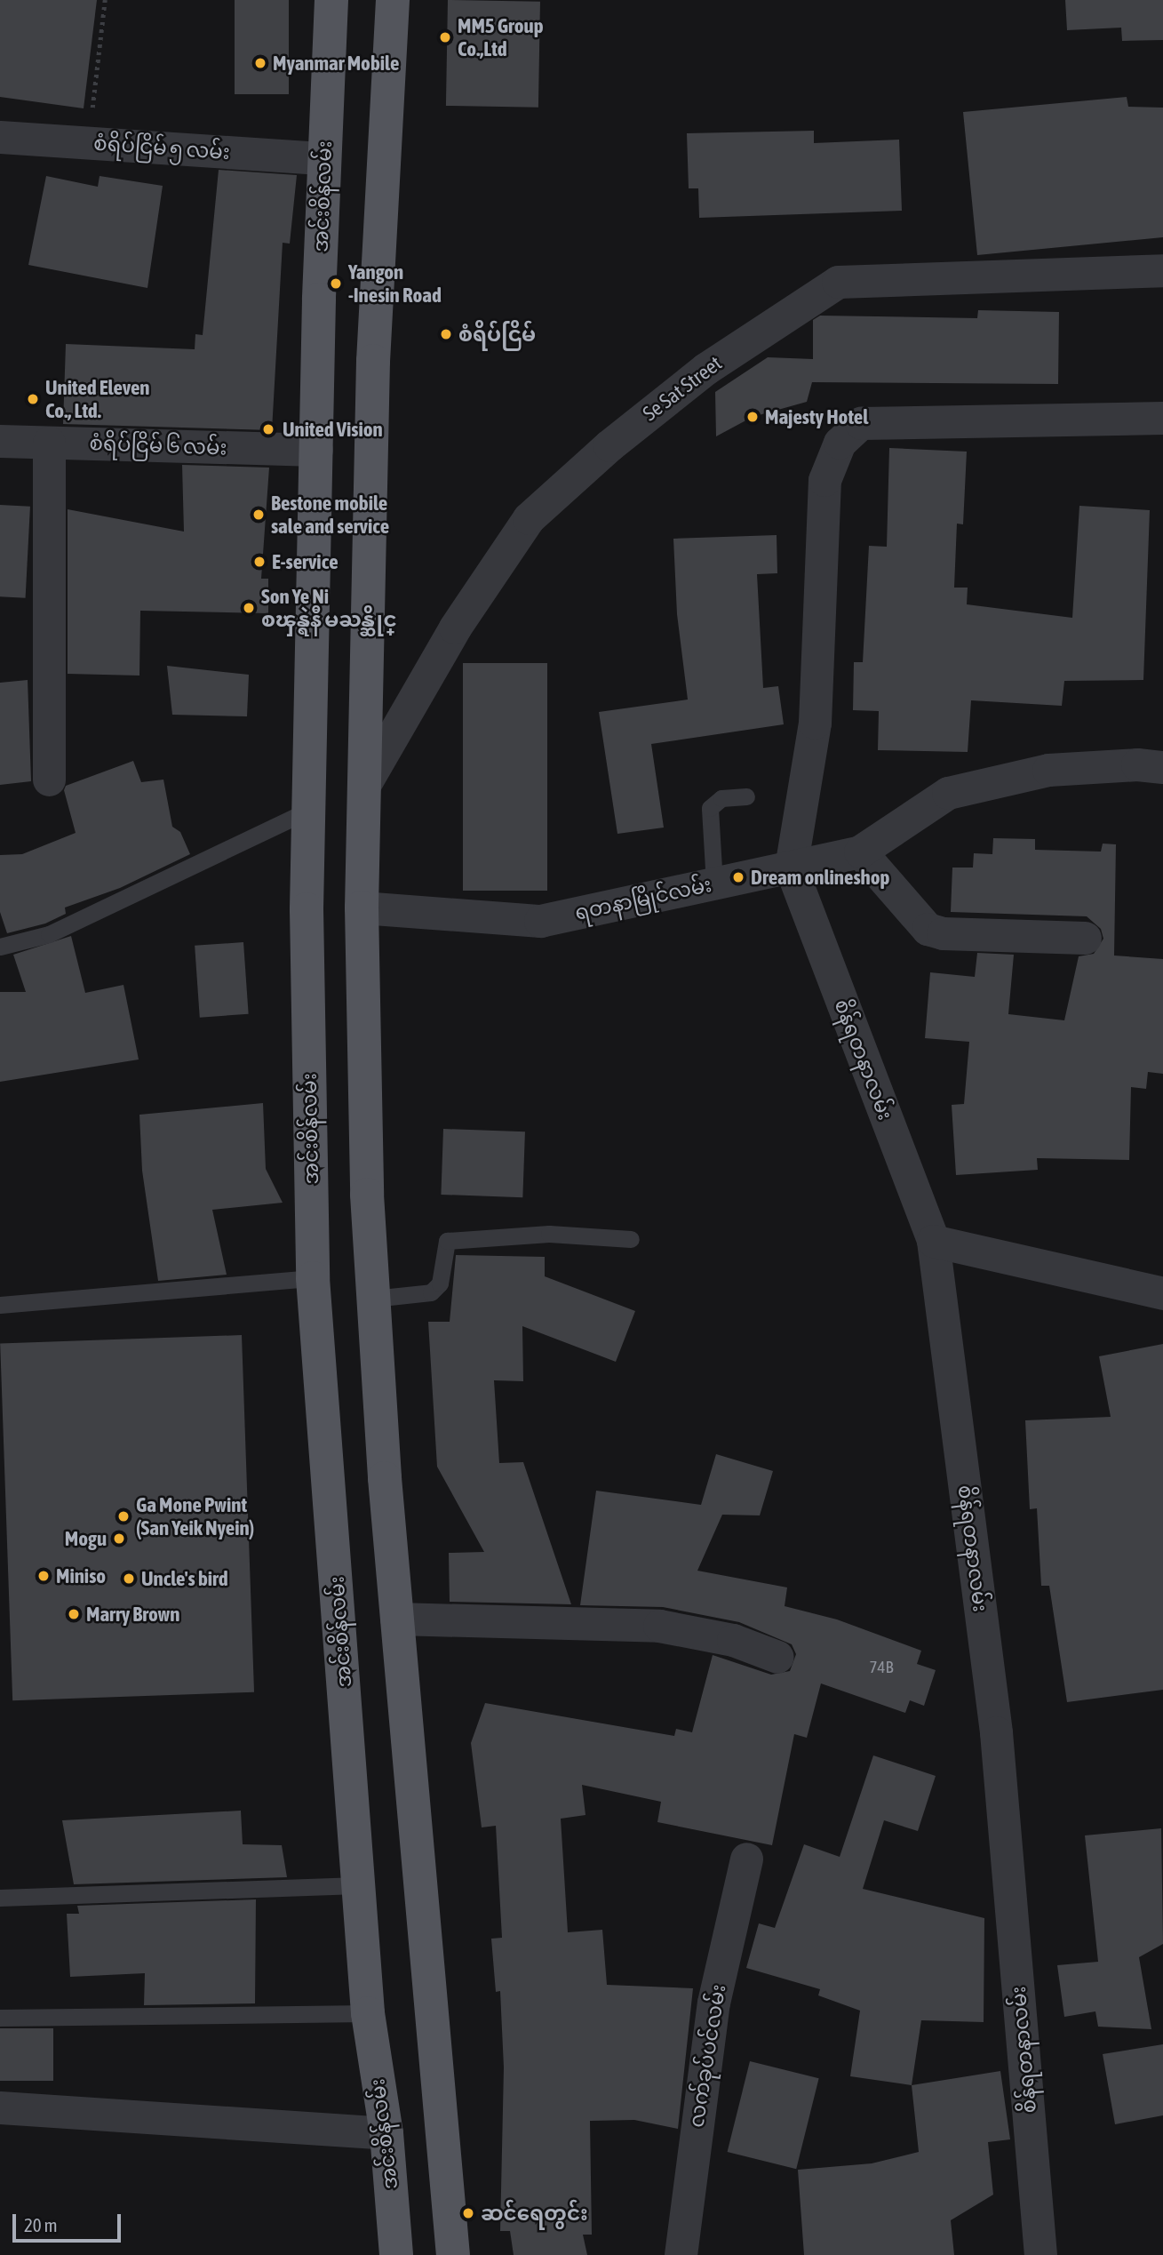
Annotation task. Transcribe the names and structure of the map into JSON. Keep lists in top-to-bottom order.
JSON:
{
  "streets": {
    "main road": ["အင်းစိန်လမ်း"],
    "street": [
      "စံရိပ်ငြိမ် ၅ လမ်း",
      "Se Sat Street",
      "စံရိပ်ငြိမ် ၆ လမ်း",
      "ရတနာမြိုင်လမ်း",
      "စိန်ရတနာလမ်း",
      "လက်ခုပ်ပင်လမ်း"
    ]
  },
  "crossings": [
    ["စံရိပ်ငြိမ် ၅ လမ်း", "အင်းစိန်လမ်း"],
    ["အင်းစိန်လမ်း", "စံရိပ်ငြိမ် ၆ လမ်း"],
    ["ရတနာမြိုင်လမ်း", "စိန်ရတနာလမ်း"]
  ],
  "places": [
    "MM5 Group Co.,Ltd",
    "Myanmar Mobile",
    "Yangon -Inesin Road",
    "စံရိပ်ငြိမ်",
    "United Eleven Co., Ltd.",
    "Majesty Hotel",
    "United Vision",
    "Bestone mobile sale and service",
    "E-service",
    "Son Ye Ni စၾန္ရဲနီ မႀန္ဆိုင္",
    "Dream onlineshop",
    "Ga Mone Pwint (San Yeik Nyein)",
    "Mogu",
    "Miniso",
    "Uncle's bird",
    "Marry Brown",
    "ဆင်ရေတွင်း"
  ],
  "house_numbers": ["74B"],
  "scale_bar": "20 m"
}
